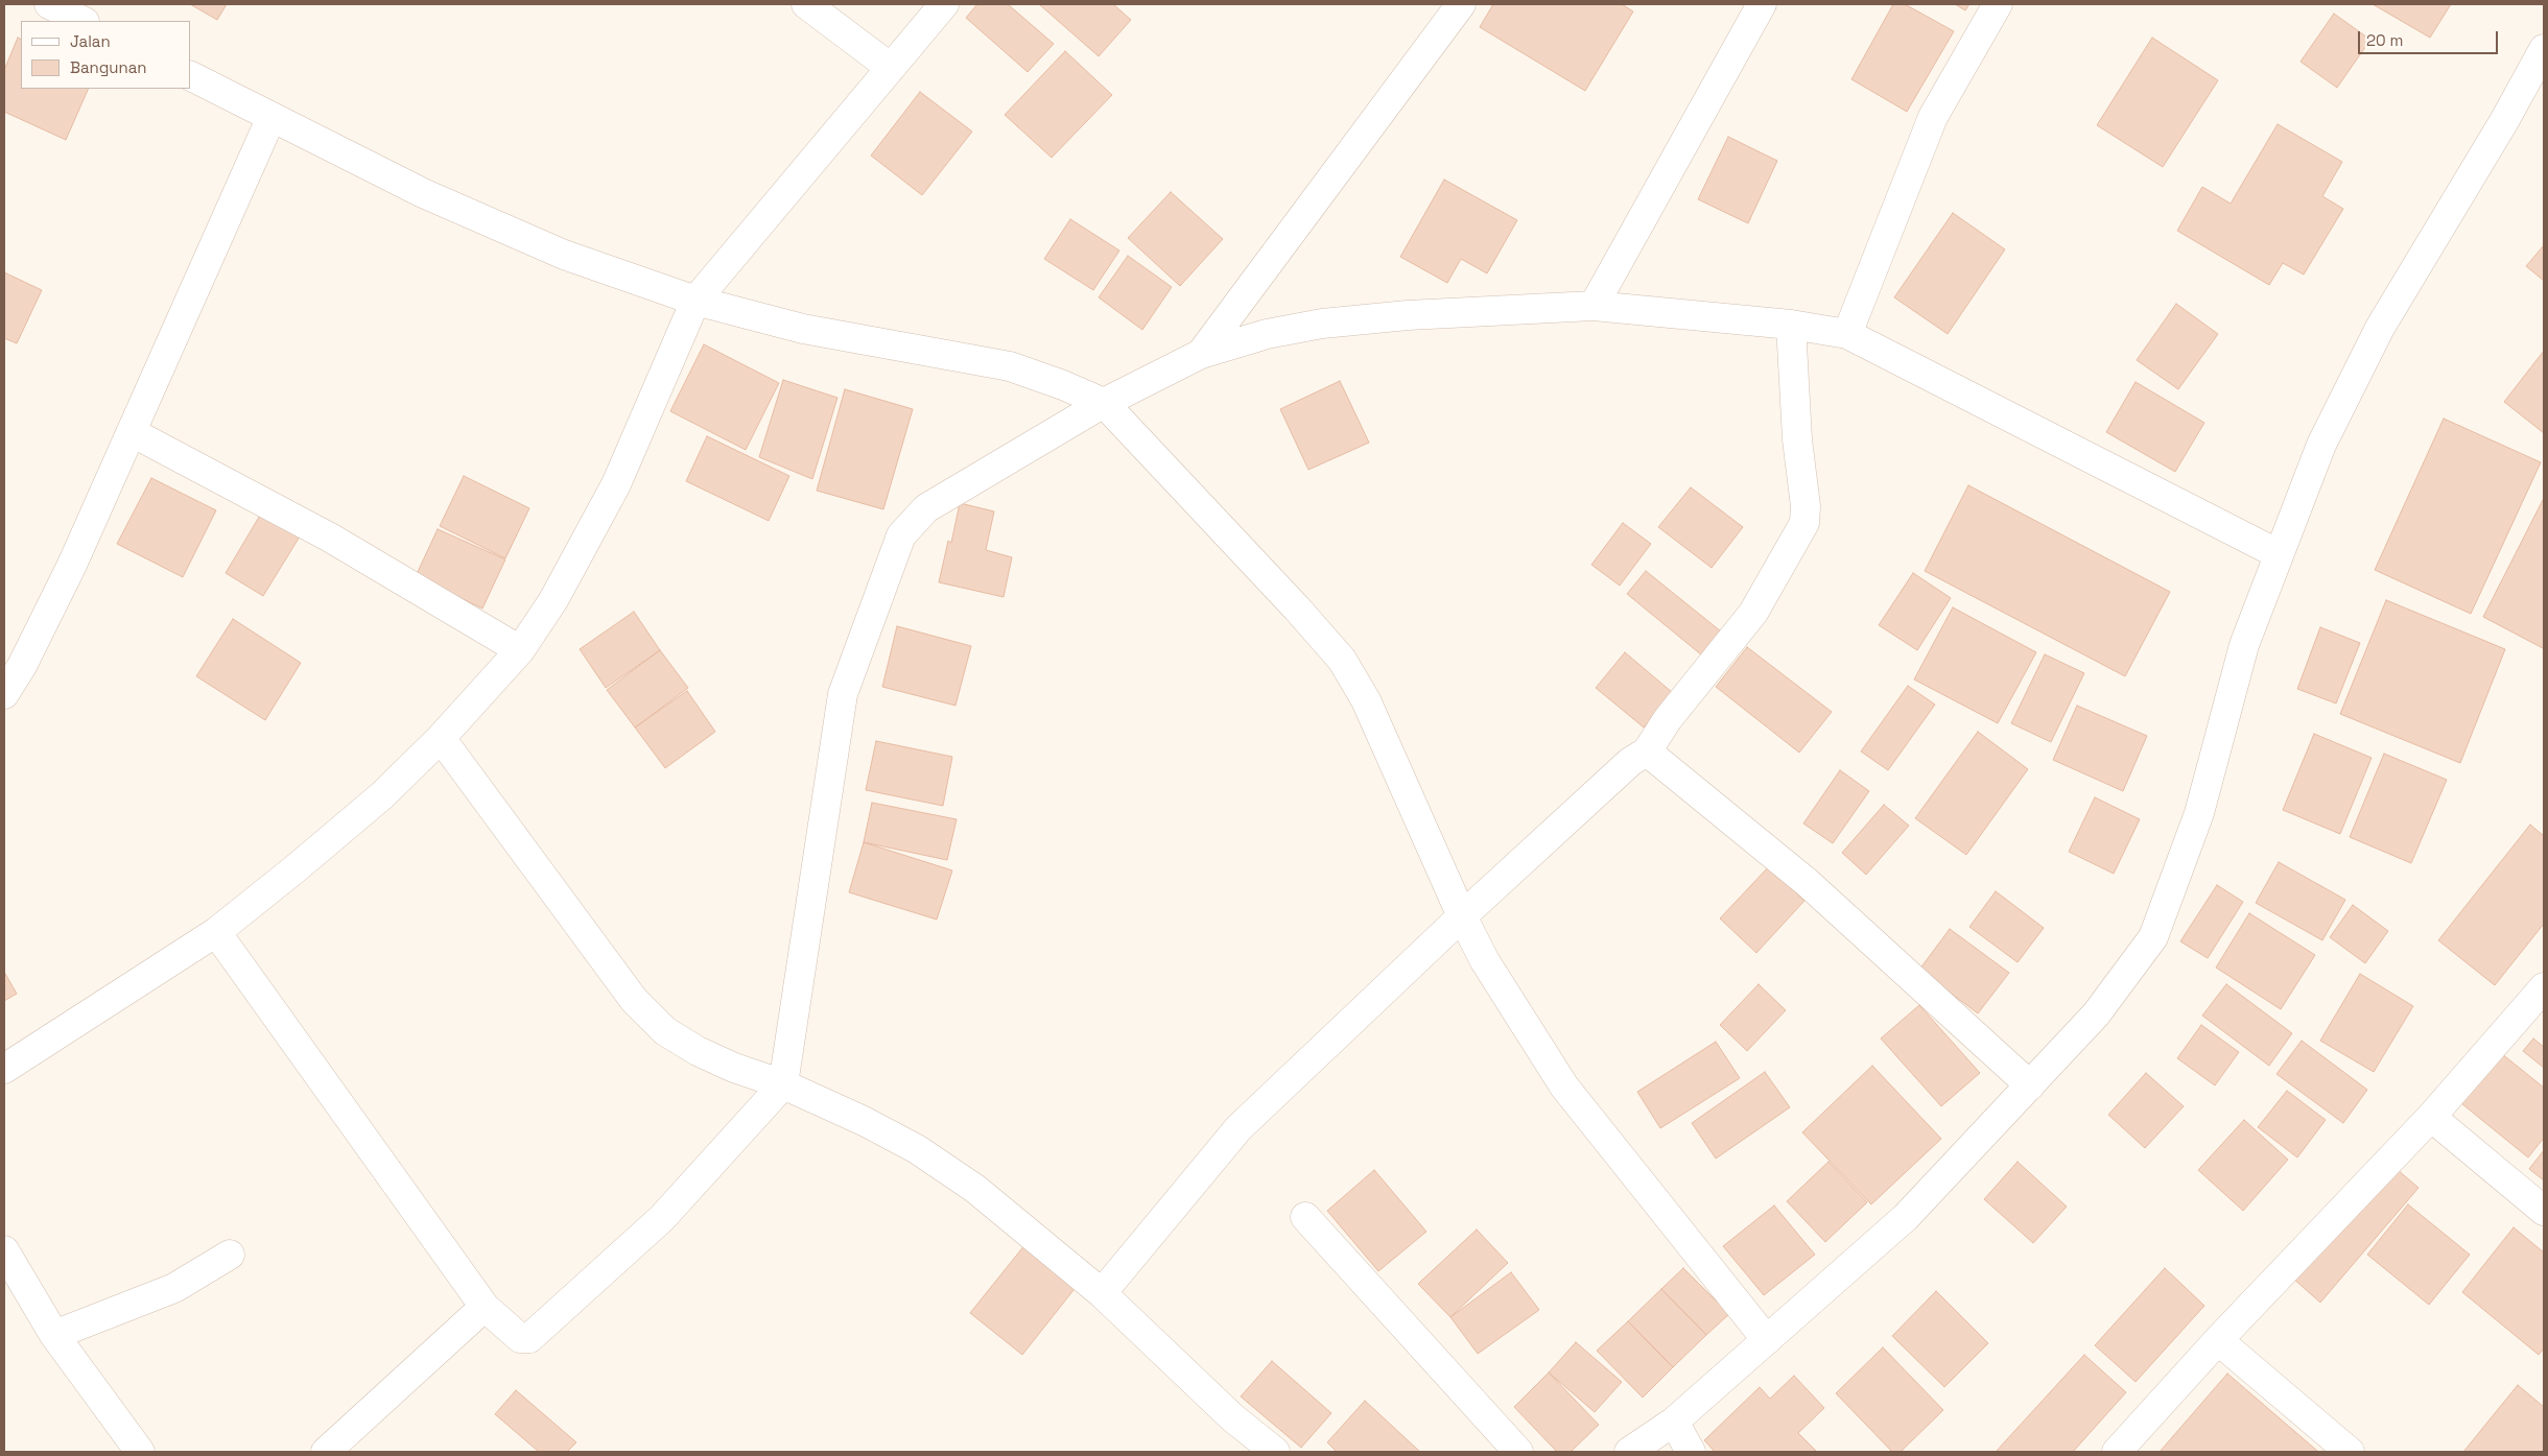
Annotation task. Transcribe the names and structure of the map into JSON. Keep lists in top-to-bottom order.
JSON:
{
  "legend": ["Jalan", "Bangunan"],
  "scale_bar": "20 m"
}
